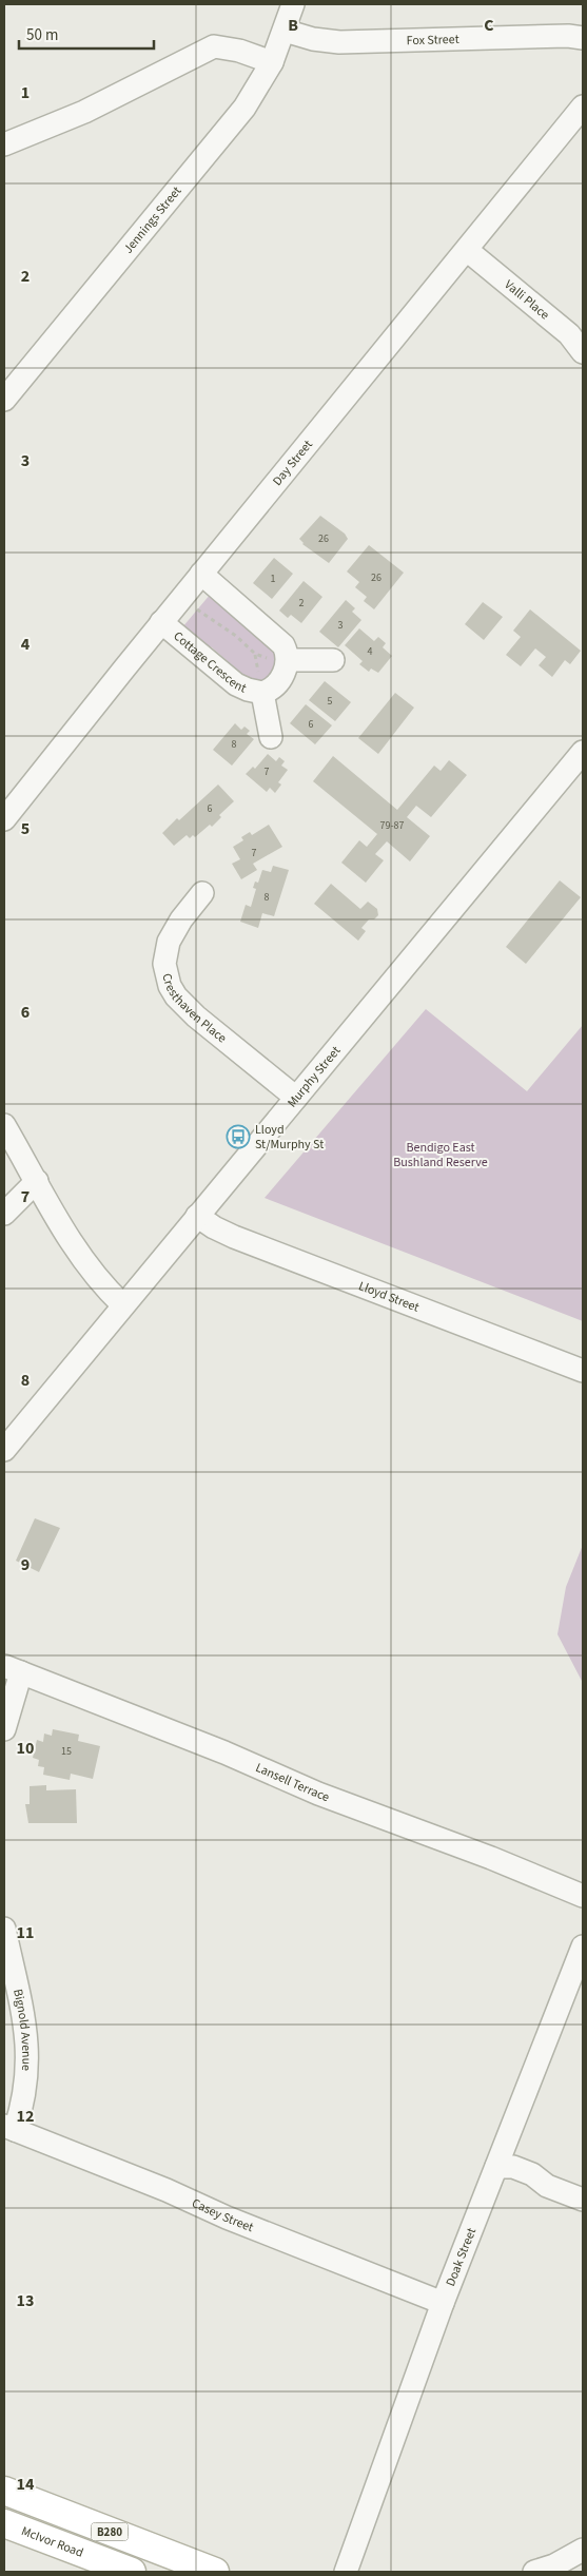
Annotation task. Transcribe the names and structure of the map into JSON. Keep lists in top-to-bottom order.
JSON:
{
  "streets": {
    "main road": ["B280", "McIvor Road"],
    "street": [
      "Fox Street",
      "Jennings Street",
      "Valli Place",
      "Day Street",
      "Cottage Crescent",
      "Cresthaven Place",
      "Murphy Street",
      "Lloyd Street",
      "Lansell Terrace",
      "Bignold Avenue",
      "Casey Street",
      "Doak Street"
    ]
  },
  "crossings": [
    ["Fox Street", "Jennings Street"],
    ["Valli Place", "Day Street"],
    ["Day Street", "Cottage Crescent"],
    ["Cresthaven Place", "Murphy Street"],
    ["Murphy Street", "Lloyd Street"],
    ["Bignold Avenue", "Casey Street"],
    ["Casey Street", "Doak Street"]
  ],
  "parks": ["Bendigo East Bushland Reserve"],
  "places": {
    "bus stop": ["Lloyd St/Murphy St"]
  },
  "house_numbers": [
    "26",
    "26",
    "1",
    "2",
    "3",
    "4",
    "5",
    "6",
    "8",
    "7",
    "6",
    "79-87",
    "7",
    "8",
    "15"
  ],
  "scale_bar": "50 m",
  "grid": {
    "columns": ["B", "C"],
    "rows": [
      "1",
      "2",
      "3",
      "4",
      "5",
      "6",
      "7",
      "8",
      "9",
      "10",
      "11",
      "12",
      "13",
      "14"
    ]
  }
}
